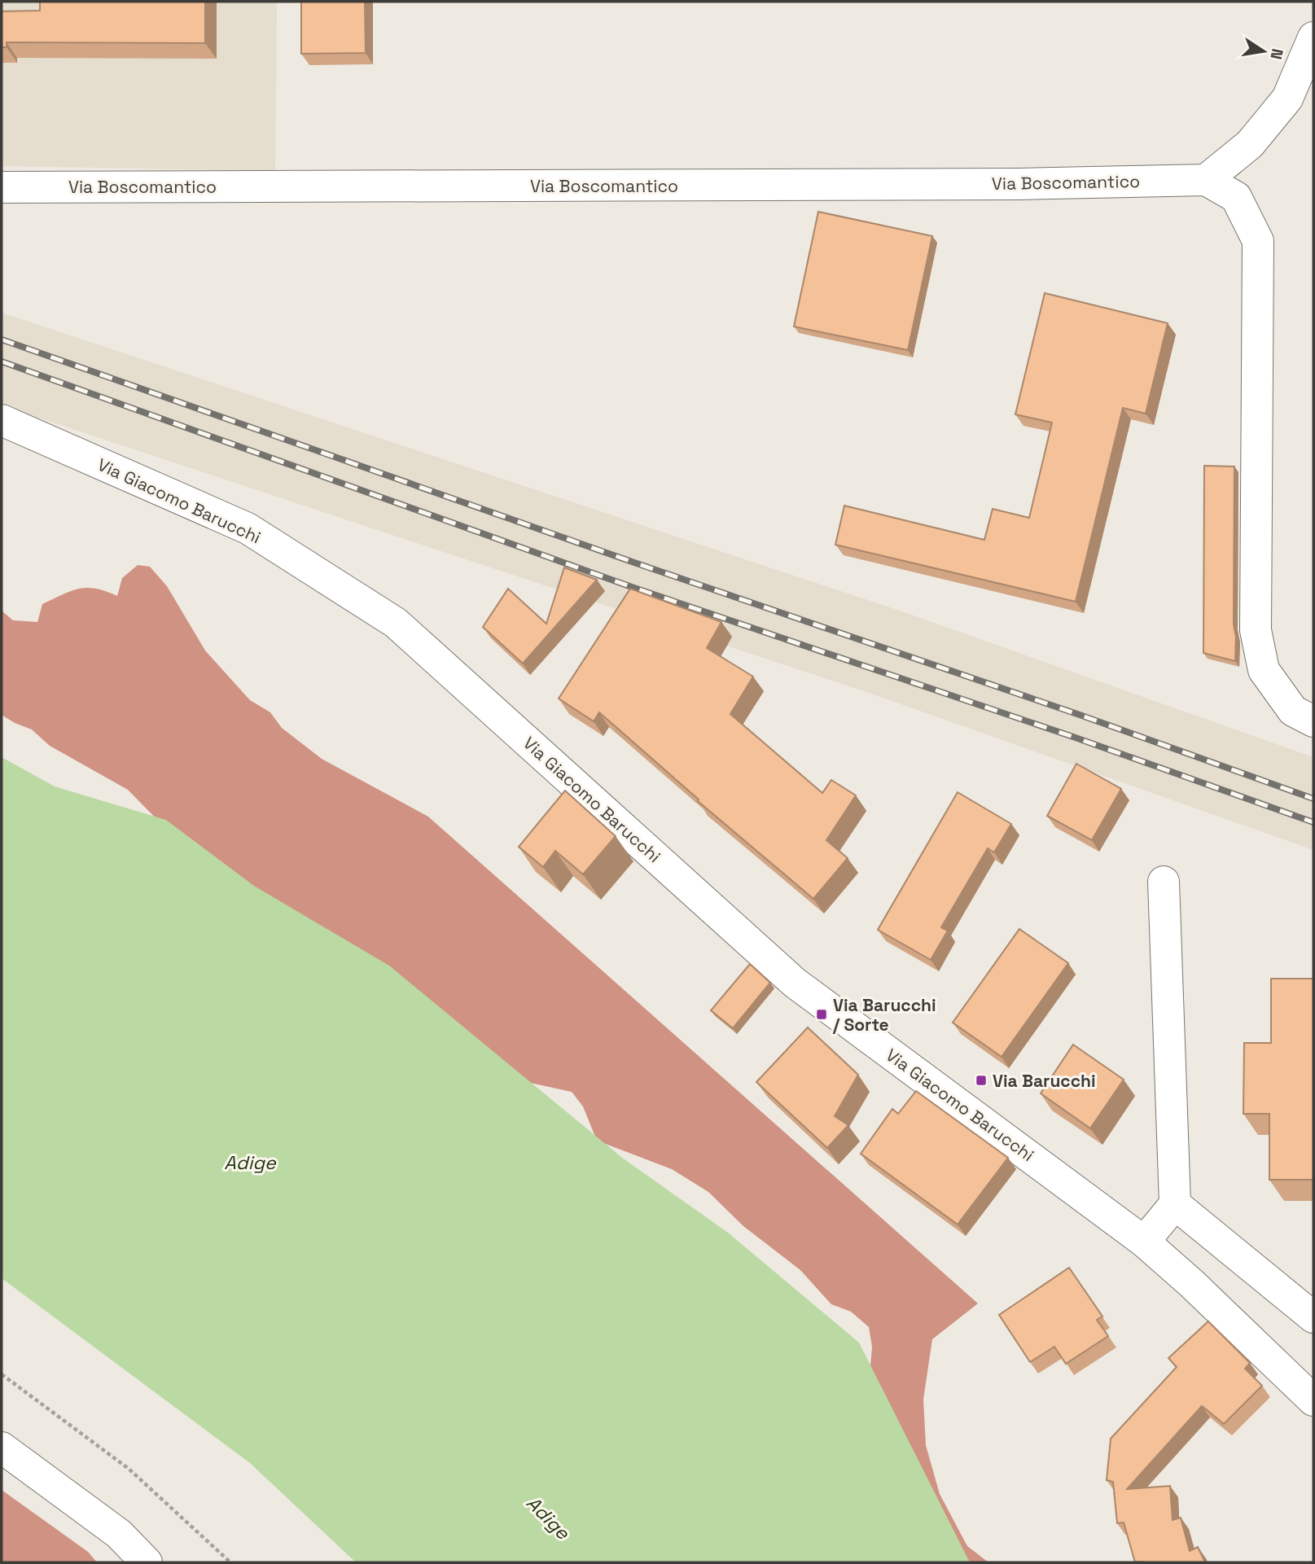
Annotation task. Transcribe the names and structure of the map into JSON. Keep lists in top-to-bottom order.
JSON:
{
  "streets": {
    "street": ["Via Boscomantico", "Via Giacomo Barucchi"]
  },
  "water": ["Adige"],
  "places": {
    "transit": ["Via Barucchi / Sorte", "Via Barucchi"]
  },
  "north": "right"
}
